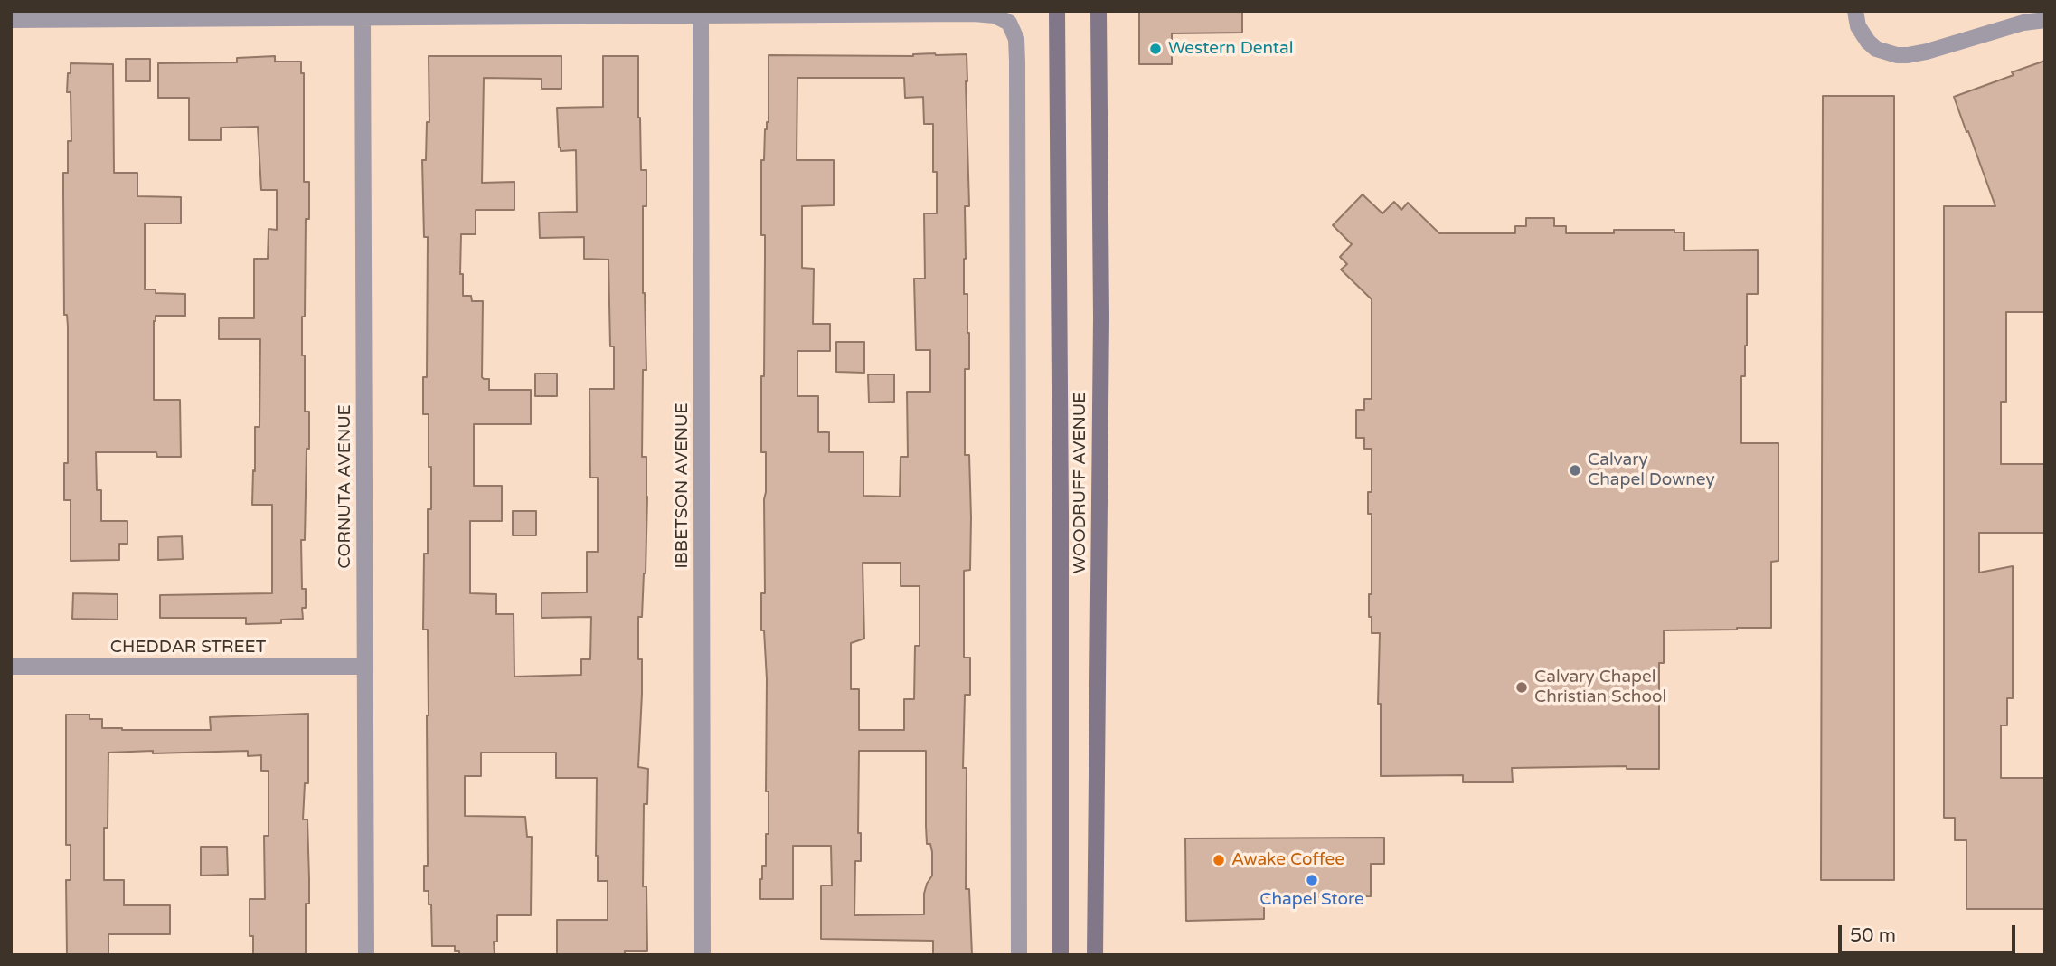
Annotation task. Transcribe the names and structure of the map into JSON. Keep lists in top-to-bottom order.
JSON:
{
  "streets": {
    "main road": ["WOODRUFF AVENUE"],
    "street": ["IBBETSON AVENUE", "CORNUTA AVENUE", "CHEDDAR STREET"]
  },
  "crossings": [
    ["CORNUTA AVENUE", "CHEDDAR STREET"]
  ],
  "places": [
    "Western Dental",
    "Calvary Chapel Downey",
    "Calvary Chapel Christian School",
    "Awake Coffee",
    "Chapel Store"
  ],
  "scale_bar": "50 m"
}
